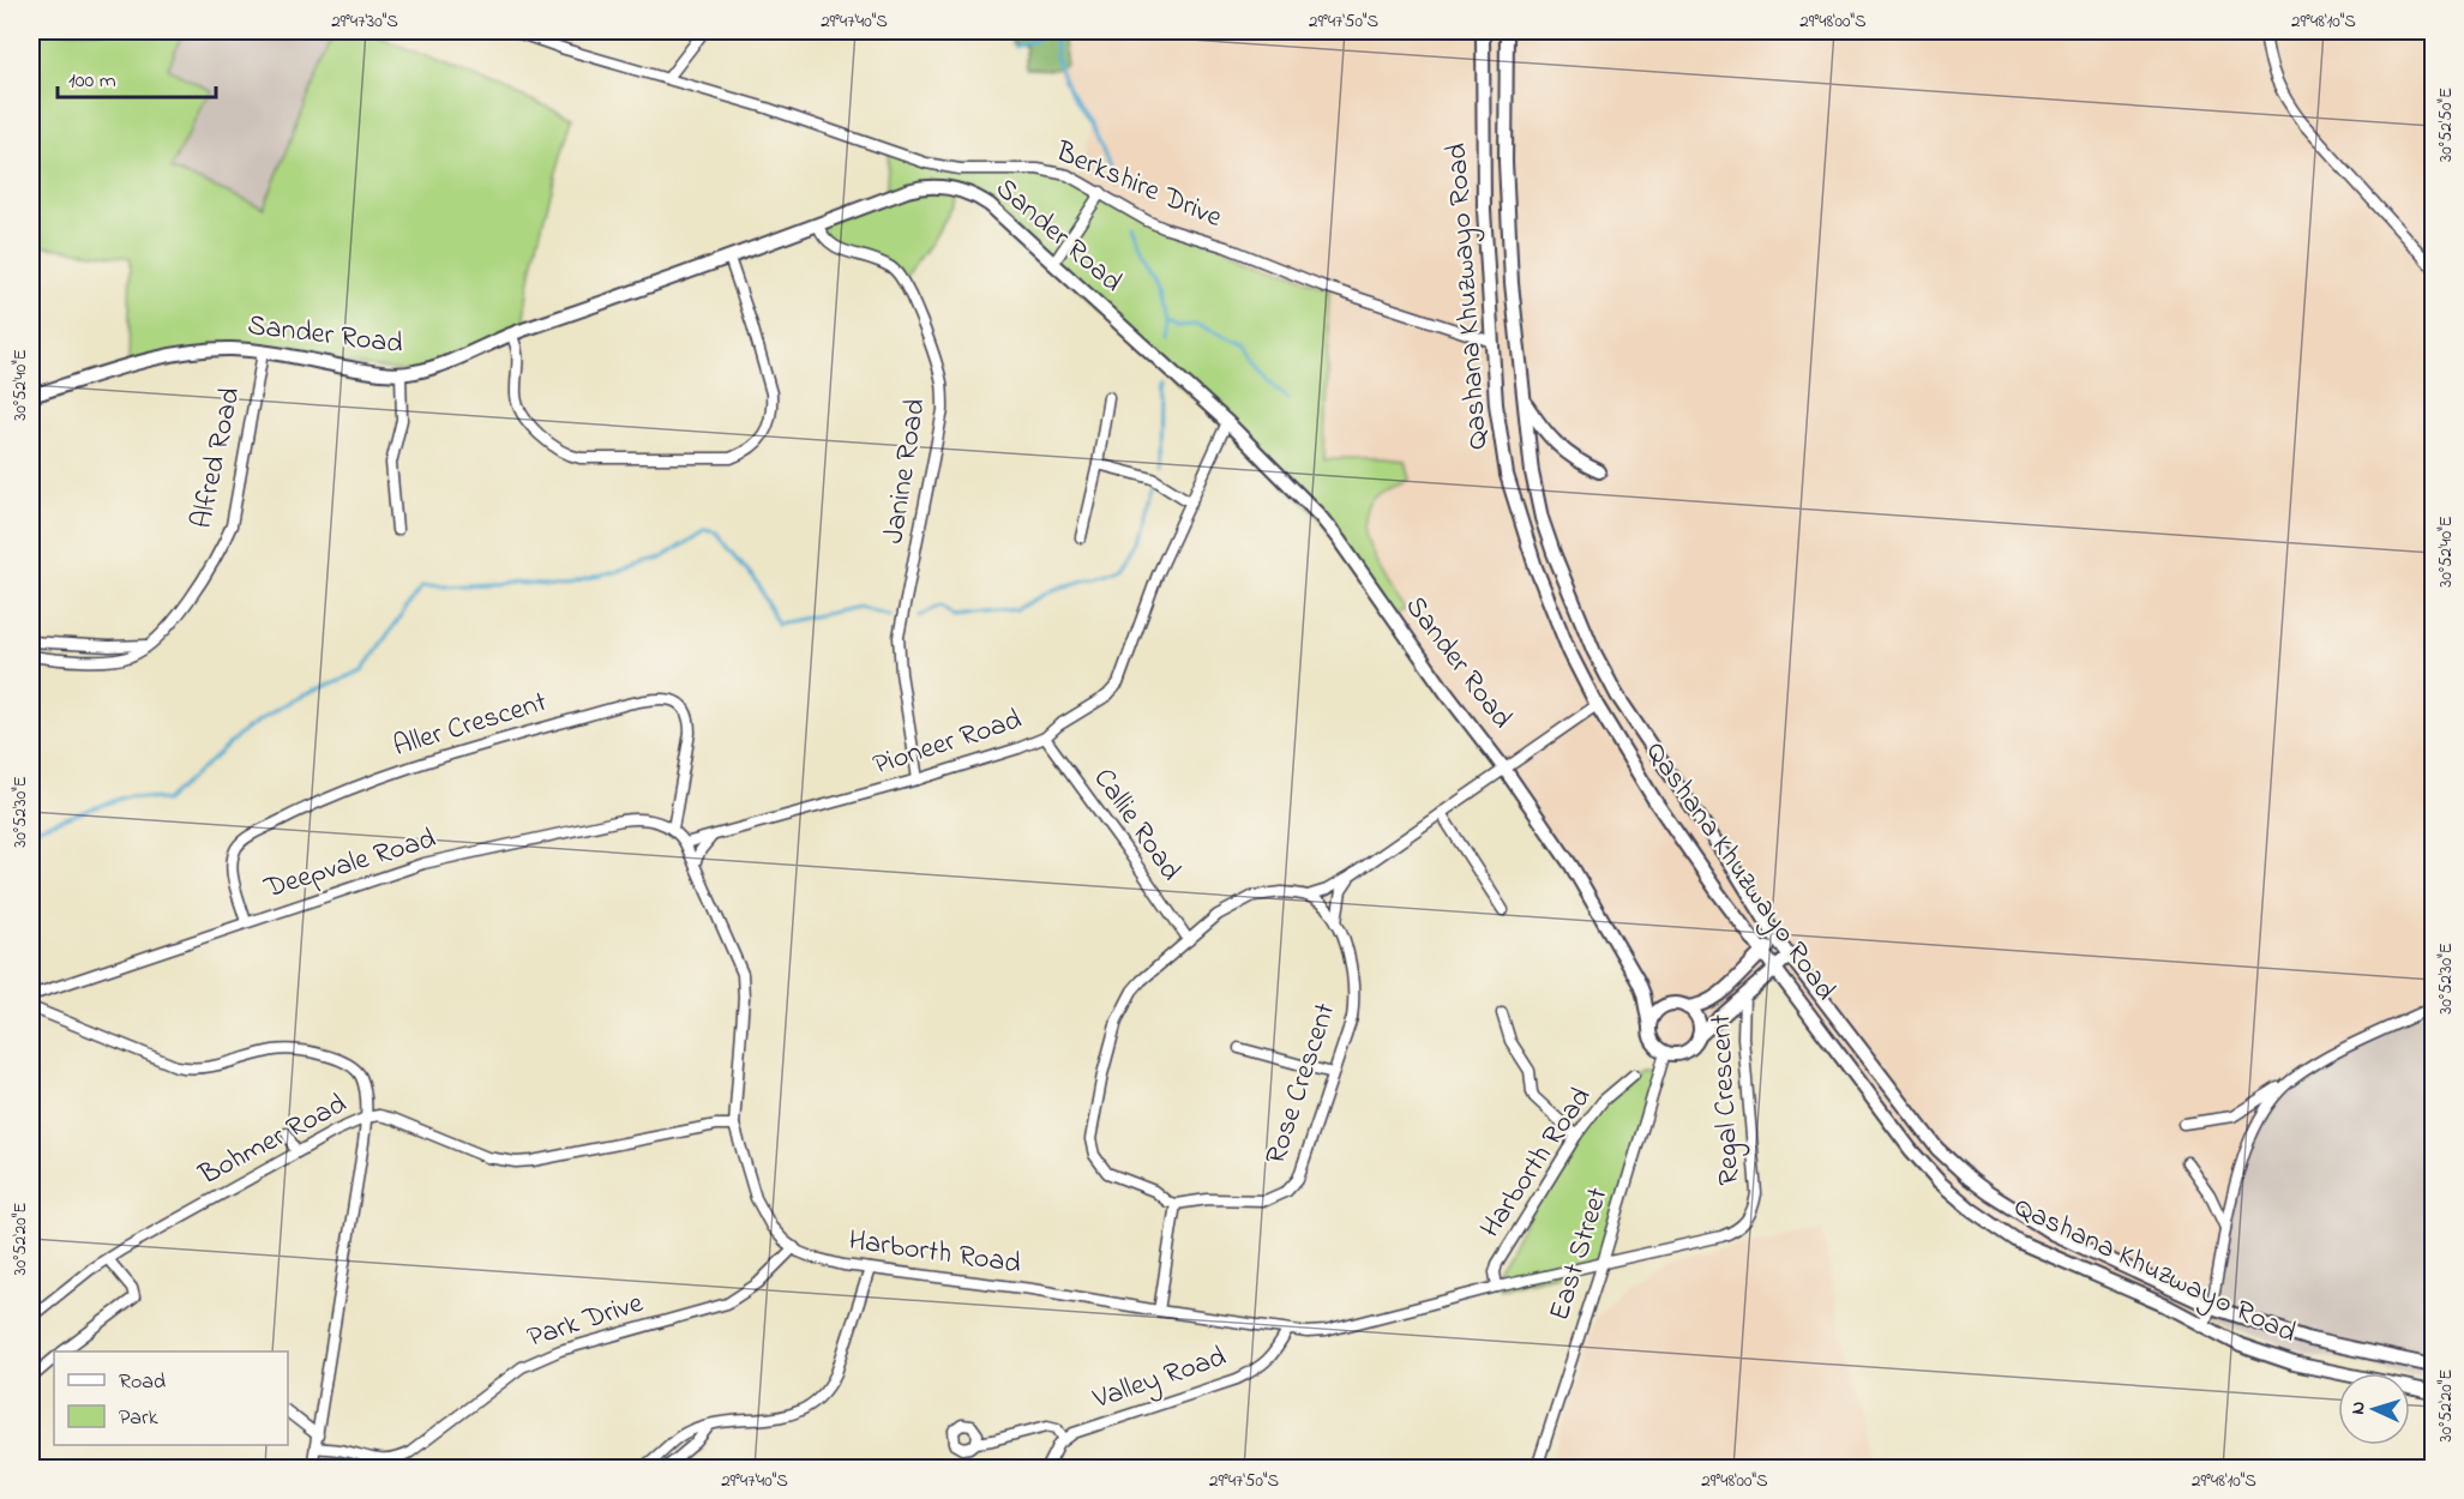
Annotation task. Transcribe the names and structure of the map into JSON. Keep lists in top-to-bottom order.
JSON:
{
  "streets": {
    "main road": ["Sander Road", "Qashana Khuzwayo Road"],
    "street": [
      "Berkshire Drive",
      "Alfred Road",
      "Janine Road",
      "Aller Crescent",
      "Pioneer Road",
      "Callie Road",
      "Deepvale Road",
      "Rose Crescent",
      "Regal Crescent",
      "Bohmer Road",
      "Harborth Road",
      "East Street",
      "Park Drive",
      "Valley Road"
    ]
  },
  "crossings": [
    ["Berkshire Drive", "Qashana Khuzwayo Road"],
    ["Sander Road", "Alfred Road"],
    ["Sander Road", "Janine Road"],
    ["Sander Road", "Pioneer Road"],
    ["Sander Road", "East Street"],
    ["Janine Road", "Pioneer Road"],
    ["Aller Crescent", "Deepvale Road"],
    ["Pioneer Road", "Callie Road"],
    ["Pioneer Road", "Harborth Road"],
    ["Regal Crescent", "Harborth Road"],
    ["Regal Crescent", "East Street"],
    ["Bohmer Road", "Harborth Road"],
    ["Harborth Road", "East Street"],
    ["Harborth Road", "Park Drive"],
    ["Harborth Road", "Valley Road"]
  ],
  "legend": ["Road", "Park"],
  "scale_bar": "100 m",
  "north": "left",
  "coordinates": [
    "29°47'30\"S",
    "29°47'40\"S",
    "29°47'50\"S",
    "29°48'00\"S",
    "29°48'10\"S",
    "30°52'50\"E",
    "30°52'40\"E",
    "30°52'30\"E",
    "30°52'20\"E"
  ]
}
